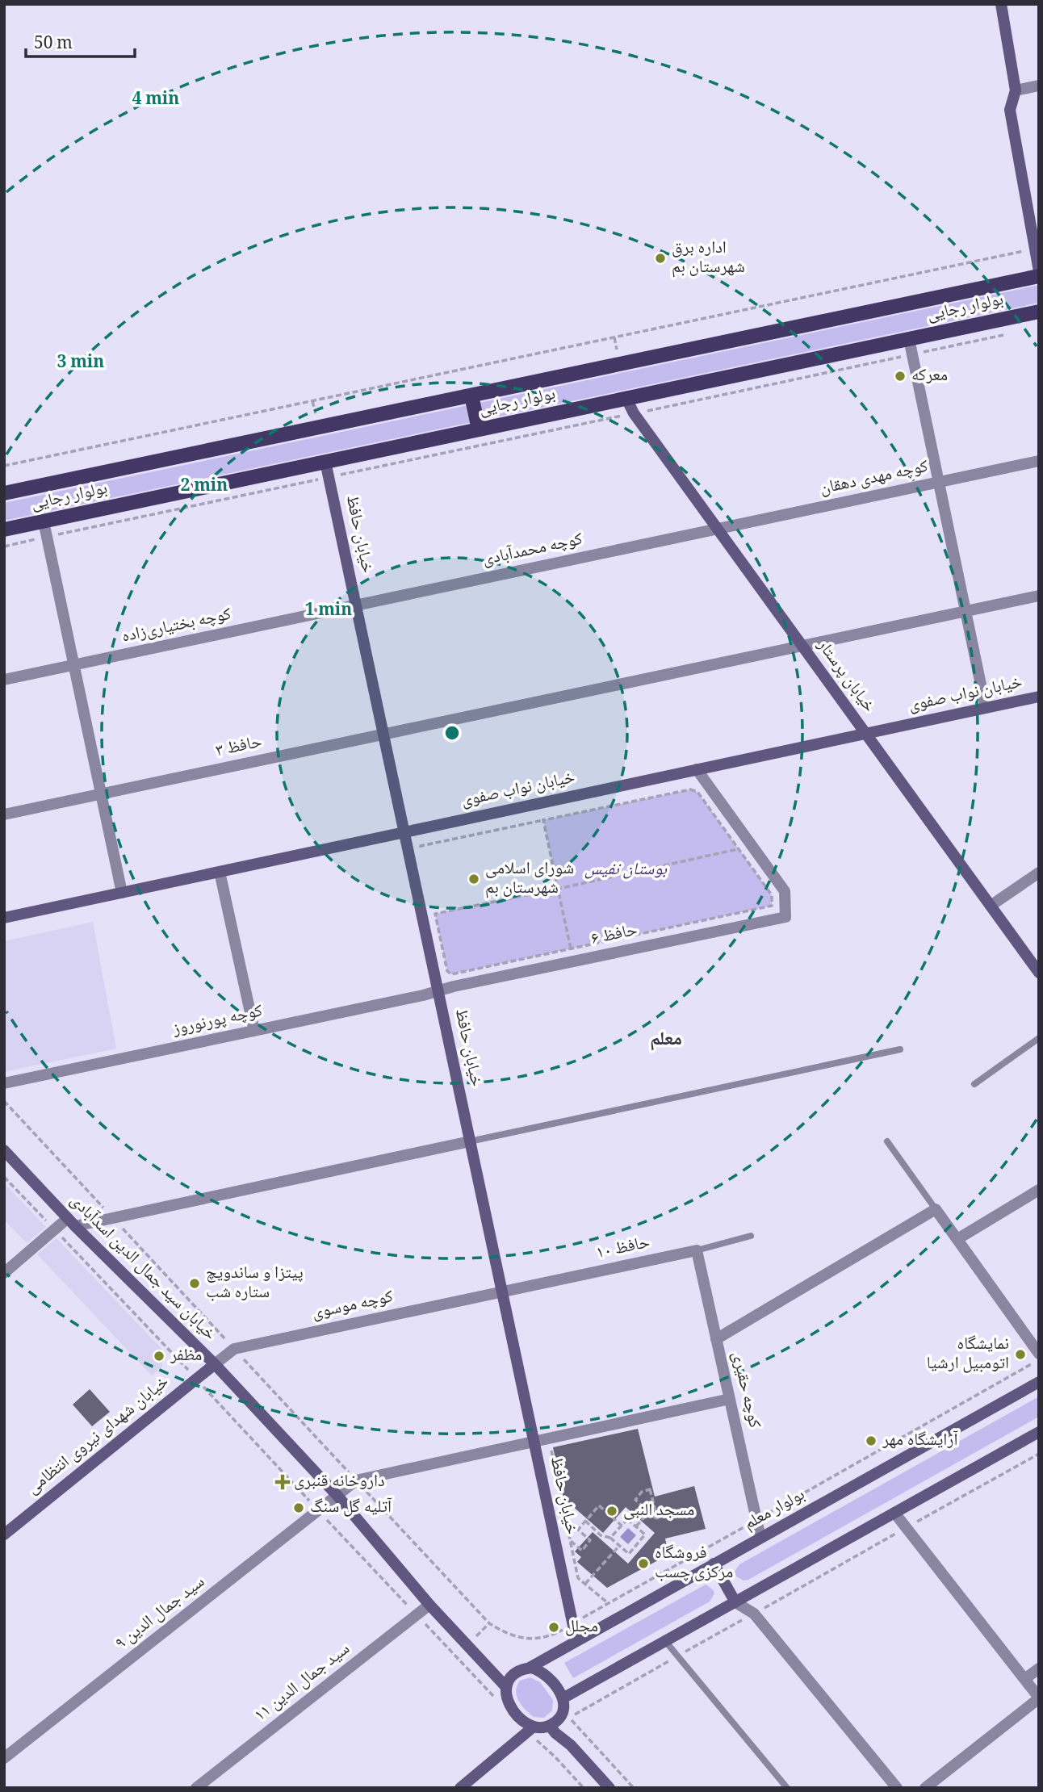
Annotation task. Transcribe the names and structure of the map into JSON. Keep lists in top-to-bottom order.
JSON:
{
  "streets": {
    "main road": ["بولوار رجایی"],
    "street": [
      "کوچه مهدی دهقان",
      "خیابان حافظ",
      "کوچه محمدآبادی",
      "کوچه بختیاری‌زاده",
      "خیابان پرستار",
      "خیابان نواب صفوی",
      "حافظ ۳",
      "حافظ ۶",
      "کوچه پورنوروز",
      "حافظ ۱۰",
      "خیابان سید جمال الدین اسدآبادی",
      "کوچه موسوی",
      "کوچه حقیری",
      "خیابان شهدای نیروی انتظامی",
      "بولوار معلم",
      "سید جمال الدین ۹",
      "سید جمال الدین ۱۱"
    ]
  },
  "crossings": [
    ["بولوار رجایی", "خیابان حافظ"],
    ["بولوار رجایی", "خیابان پرستار"],
    ["کوچه مهدی دهقان", "کوچه محمدآبادی"],
    ["کوچه مهدی دهقان", "خیابان پرستار"],
    ["خیابان حافظ", "کوچه محمدآبادی"],
    ["خیابان حافظ", "کوچه بختیاری‌زاده"],
    ["خیابان حافظ", "خیابان نواب صفوی"],
    ["خیابان حافظ", "حافظ ۳"],
    ["خیابان حافظ", "حافظ ۶"],
    ["خیابان حافظ", "کوچه پورنوروز"],
    ["خیابان حافظ", "حافظ ۱۰"],
    ["خیابان حافظ", "کوچه موسوی"],
    ["خیابان حافظ", "بولوار معلم"],
    ["کوچه محمدآبادی", "کوچه بختیاری‌زاده"],
    ["کوچه محمدآبادی", "خیابان پرستار"],
    ["خیابان پرستار", "خیابان نواب صفوی"],
    ["خیابان پرستار", "حافظ ۳"],
    ["حافظ ۶", "کوچه پورنوروز"],
    ["حافظ ۱۰", "کوچه موسوی"],
    ["حافظ ۱۰", "کوچه حقیری"],
    ["خیابان سید جمال الدین اسدآبادی", "کوچه موسوی"],
    ["خیابان سید جمال الدین اسدآبادی", "خیابان شهدای نیروی انتظامی"],
    ["خیابان سید جمال الدین اسدآبادی", "بولوار معلم"],
    ["خیابان سید جمال الدین اسدآبادی", "سید جمال الدین ۹"],
    ["خیابان سید جمال الدین اسدآبادی", "سید جمال الدین ۱۱"],
    ["کوچه موسوی", "خیابان شهدای نیروی انتظامی"],
    ["کوچه حقیری", "بولوار معلم"]
  ],
  "districts": ["معلم"],
  "parks": ["بوستان نفیس"],
  "places": {
    "other": [
      "اداره برق شهرستان بم",
      "معرکه",
      "شورای اسلامی شهرستان بم",
      "پیتزا و ساندویچ ستاره شب",
      "نمایشگاه اتومبیل ارشیا",
      "مظفر",
      "آرایشگاه مهر",
      "آتلیه گل سنگ",
      "مسجد النبی",
      "فروشگاه مرکزی چسب",
      "مجلل"
    ],
    "health": ["داروخانه قنبری"]
  },
  "scale_bar": "50 m",
  "rings": [
    "4 min",
    "3 min",
    "2 min",
    "1 min"
  ]
}
